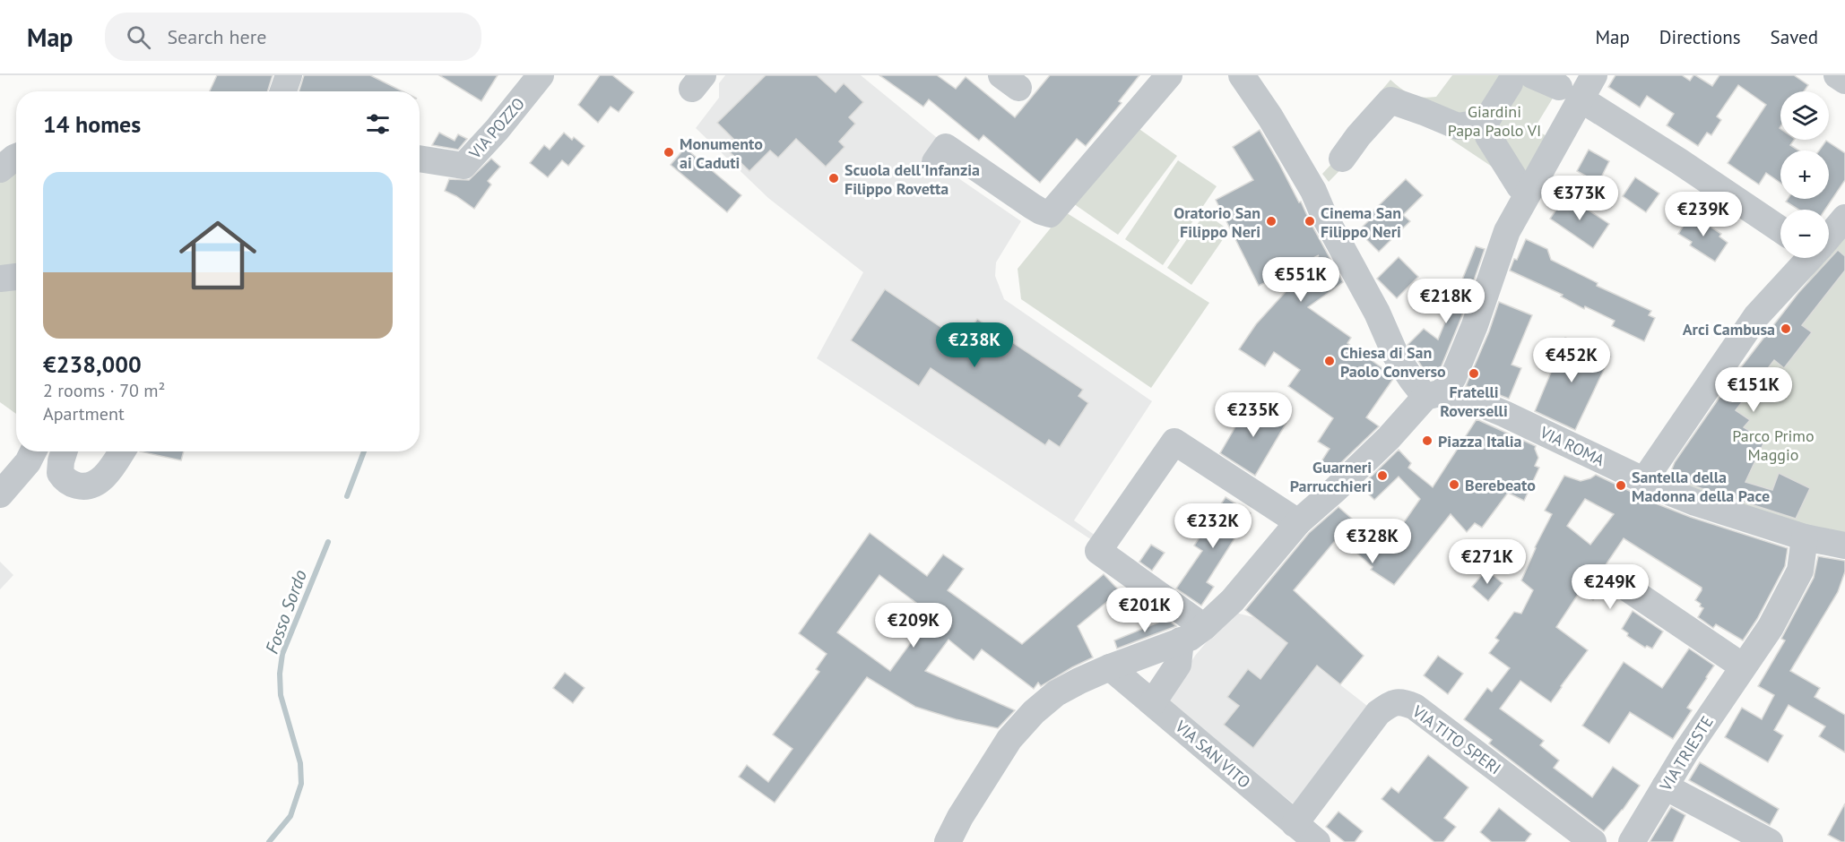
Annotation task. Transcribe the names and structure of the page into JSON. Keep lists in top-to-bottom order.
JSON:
{
  "streets": {
    "street": [
      "VIA POZZO",
      "VIA ROMA",
      "VIA TITO SPERI",
      "VIA TRIESTE",
      "VIA SAN VITO"
    ]
  },
  "crossings": [
    ["VIA ROMA", "VIA TRIESTE"],
    ["VIA TITO SPERI", "VIA SAN VITO"]
  ],
  "water": ["Fosso Sordo"],
  "parks": ["Giardini Papa Paolo VI", "Parco Primo Maggio"],
  "places": [
    "Monumento ai Caduti",
    "Scuola dell'Infanzia Filippo Rovetta",
    "Oratorio San Filippo Neri",
    "Cinema San Filippo Neri",
    "Arci Cambusa",
    "Chiesa di San Paolo Converso",
    "Fratelli Roverselli",
    "Piazza Italia",
    "Guarneri Parrucchieri",
    "Berebeato",
    "Santella della Madonna della Pace"
  ],
  "page": {
    "header": "Map",
    "search": "Search here",
    "nav": ["Map", "Directions", "Saved"],
    "map_buttons": ["+", "−"],
    "heading": "14 homes",
    "list": [
      {
        "name": "€238,000",
        "note": "2 rooms · 70 m² · Apartment"
      }
    ],
    "price": [
      "€373K",
      "€239K",
      "€551K",
      "€218K",
      "€238K",
      "€452K",
      "€151K",
      "€235K",
      "€232K",
      "€328K",
      "€271K",
      "€249K",
      "€201K",
      "€209K"
    ]
  }
}
